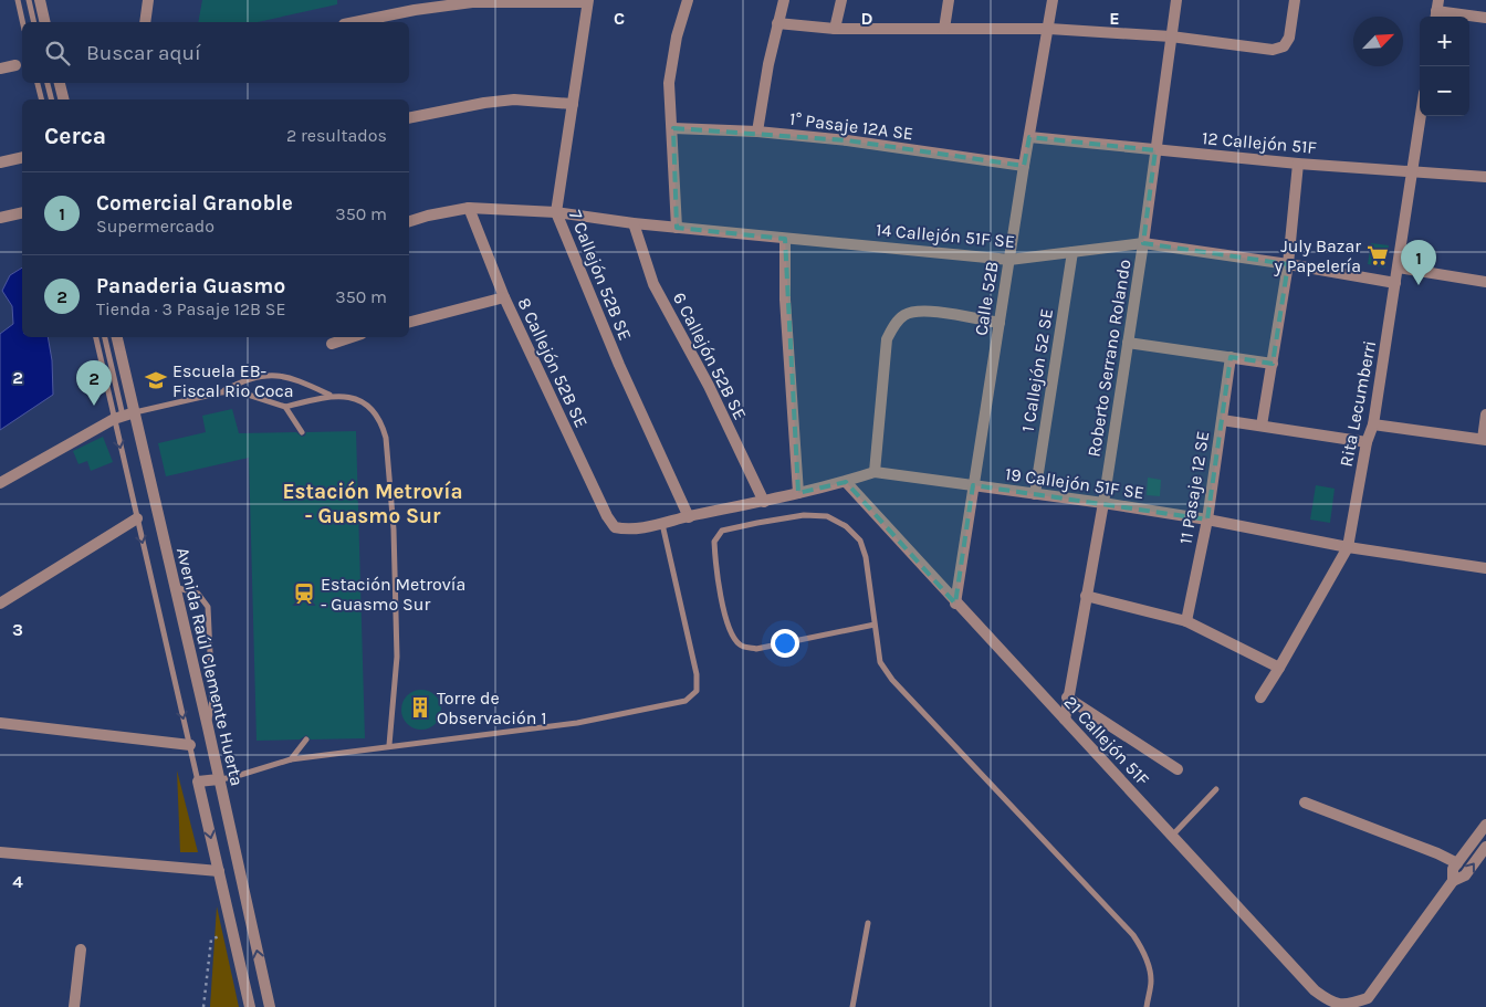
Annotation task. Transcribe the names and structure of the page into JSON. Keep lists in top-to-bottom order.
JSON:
{
  "streets": {
    "street": [
      "1° Pasaje 12A SE",
      "12 Callejón 51F",
      "14 Callejón 51F SE",
      "7 Callejón 52B SE",
      "Calle 52B",
      "6 Callejón 52B SE",
      "Roberto Serrano Rolando",
      "8 Callejón 52B SE",
      "1 Callejón 52 SE",
      "Rita Lecumberri",
      "19 Callejón 51F SE",
      "11 Pasaje 12 SE",
      "Avenida Raúl Clemente Huerta",
      "21 Callejón 51F"
    ]
  },
  "crossings": [
    ["1° Pasaje 12A SE", "Calle 52B"],
    ["12 Callejón 51F", "Calle 52B"],
    ["12 Callejón 51F", "Roberto Serrano Rolando"],
    ["12 Callejón 51F", "Rita Lecumberri"],
    ["14 Callejón 51F SE", "7 Callejón 52B SE"],
    ["14 Callejón 51F SE", "Calle 52B"],
    ["14 Callejón 51F SE", "6 Callejón 52B SE"],
    ["14 Callejón 51F SE", "Roberto Serrano Rolando"],
    ["14 Callejón 51F SE", "8 Callejón 52B SE"],
    ["14 Callejón 51F SE", "1 Callejón 52 SE"],
    ["14 Callejón 51F SE", "Rita Lecumberri"],
    ["7 Callejón 52B SE", "19 Callejón 51F SE"],
    ["Calle 52B", "19 Callejón 51F SE"],
    ["Calle 52B", "21 Callejón 51F"],
    ["6 Callejón 52B SE", "19 Callejón 51F SE"],
    ["Roberto Serrano Rolando", "19 Callejón 51F SE"],
    ["Roberto Serrano Rolando", "21 Callejón 51F"],
    ["8 Callejón 52B SE", "19 Callejón 51F SE"],
    ["1 Callejón 52 SE", "19 Callejón 51F SE"],
    ["Rita Lecumberri", "19 Callejón 51F SE"],
    ["19 Callejón 51F SE", "11 Pasaje 12 SE"],
    ["19 Callejón 51F SE", "21 Callejón 51F"]
  ],
  "districts": ["Estación Metrovía - Guasmo Sur"],
  "places": {
    "supermarket": ["July Bazar y Papelería"],
    "school or university": ["Escuela EB- Fiscal Rio Coca"],
    "station": ["Estación Metrovía - Guasmo Sur"],
    "building": ["Torre de Observación 1"]
  },
  "north": "top right",
  "page": {
    "map_buttons": ["+", "−"],
    "search": "Buscar aquí",
    "heading": ["Cerca", "2 resultados"],
    "list": [
      {
        "mark": "1",
        "name": "Comercial Granoble",
        "note": "Supermercado",
        "value": "350 m"
      },
      {
        "mark": "2",
        "name": "Panaderia Guasmo",
        "note": "Tienda · 3 Pasaje 12B SE",
        "value": "350 m"
      }
    ],
    "pins": ["1", "2"]
  },
  "grid": {
    "columns": ["C", "D", "E"],
    "rows": ["2", "3", "4"]
  }
}
